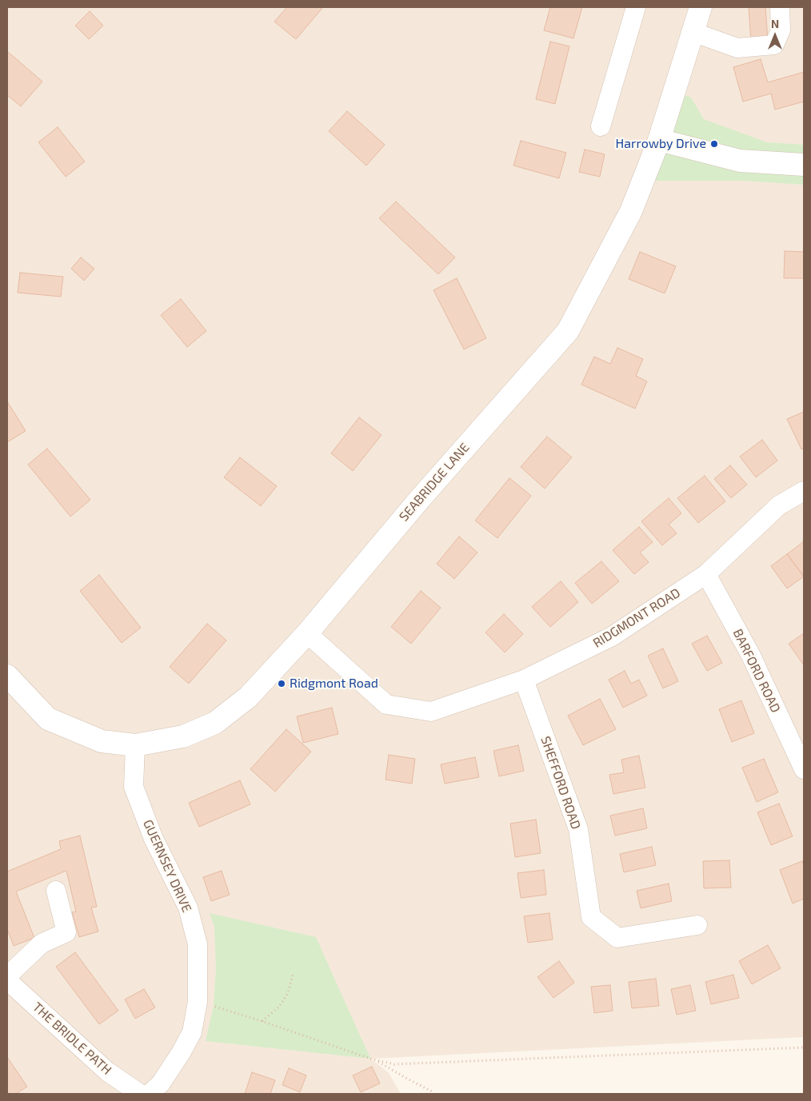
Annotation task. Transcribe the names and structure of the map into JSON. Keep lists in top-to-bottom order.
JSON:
{
  "streets": {
    "street": [
      "SEABRIDGE LANE",
      "RIDGMONT ROAD",
      "BARFORD ROAD",
      "SHEFFORD ROAD",
      "GUERNSEY DRIVE",
      "THE BRIDLE PATH"
    ]
  },
  "crossings": [
    ["SEABRIDGE LANE", "RIDGMONT ROAD"],
    ["SEABRIDGE LANE", "GUERNSEY DRIVE"],
    ["RIDGMONT ROAD", "BARFORD ROAD"],
    ["RIDGMONT ROAD", "SHEFFORD ROAD"]
  ],
  "places": ["Harrowby Drive", "Ridgmont Road"],
  "north": "top"
}
